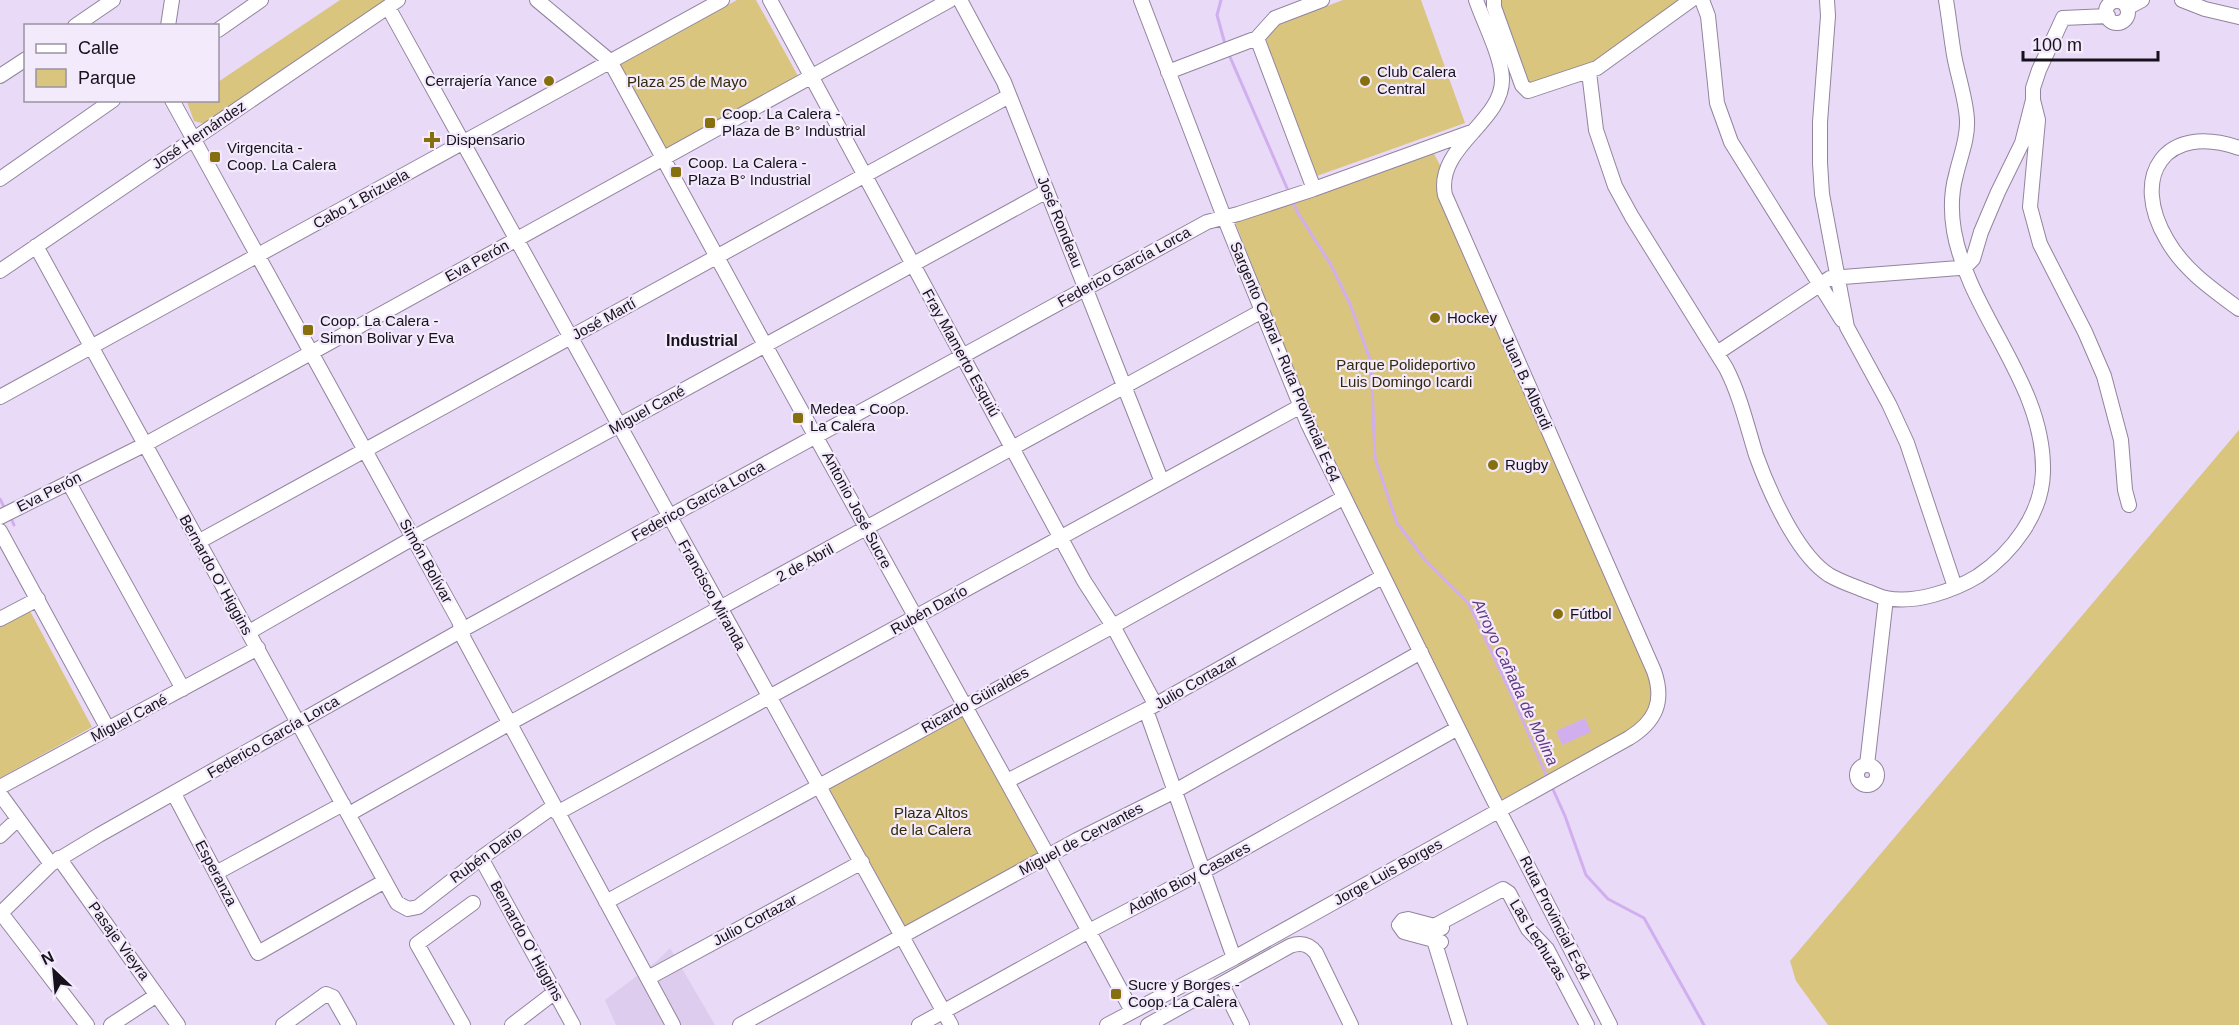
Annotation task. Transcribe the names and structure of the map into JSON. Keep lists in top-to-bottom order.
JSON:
{
  "streets": {
    "street": [
      "José Hernández",
      "Cabo 1 Brizuela",
      "José Rondeau",
      "Eva Perón",
      "Federico García Lorca",
      "José Martí",
      "Fray Mamerto Esquiú",
      "Sargento Cabral - Ruta Provincial E-64",
      "Juan B. Alberdi",
      "Miguel Cané",
      "Antonio José Sucre",
      "Simón Bolívar",
      "2 de Abril",
      "Bernardo O' Higgins",
      "Francisco Miranda",
      "Rubén Darío",
      "Julio Cortazar",
      "Ricardo Güiraldes",
      "Miguel de Cervantes",
      "Rubén Dario",
      "Jorge Luis Borges",
      "Esperanza",
      "Adolfo Bioy Casares",
      "Ruta Provincial E-64",
      "Las Lechuzas",
      "Pasaje Vieyra"
    ]
  },
  "crossings": [
    ["José Hernández", "Simón Bolívar"],
    ["José Hernández", "Bernardo O' Higgins"],
    ["José Hernández", "Francisco Miranda"],
    ["Cabo 1 Brizuela", "Antonio José Sucre"],
    ["Cabo 1 Brizuela", "Simón Bolívar"],
    ["Cabo 1 Brizuela", "Bernardo O' Higgins"],
    ["Cabo 1 Brizuela", "Francisco Miranda"],
    ["José Rondeau", "Federico García Lorca"],
    ["José Rondeau", "José Martí"],
    ["José Rondeau", "Miguel Cané"],
    ["José Rondeau", "2 de Abril"],
    ["José Rondeau", "Rubén Darío"],
    ["Eva Perón", "Fray Mamerto Esquiú"],
    ["Eva Perón", "Antonio José Sucre"],
    ["Eva Perón", "Simón Bolívar"],
    ["Eva Perón", "Bernardo O' Higgins"],
    ["Eva Perón", "Francisco Miranda"],
    ["Federico García Lorca", "Fray Mamerto Esquiú"],
    ["Federico García Lorca", "Sargento Cabral - Ruta Provincial E-64"],
    ["Federico García Lorca", "Antonio José Sucre"],
    ["Federico García Lorca", "Simón Bolívar"],
    ["Federico García Lorca", "Bernardo O' Higgins"],
    ["Federico García Lorca", "Francisco Miranda"],
    ["Federico García Lorca", "Esperanza"],
    ["Federico García Lorca", "Pasaje Vieyra"],
    ["José Martí", "Fray Mamerto Esquiú"],
    ["José Martí", "Antonio José Sucre"],
    ["José Martí", "Simón Bolívar"],
    ["José Martí", "Bernardo O' Higgins"],
    ["José Martí", "Francisco Miranda"],
    ["Fray Mamerto Esquiú", "Miguel Cané"],
    ["Fray Mamerto Esquiú", "2 de Abril"],
    ["Fray Mamerto Esquiú", "Rubén Darío"],
    ["Fray Mamerto Esquiú", "Julio Cortazar"],
    ["Fray Mamerto Esquiú", "Ricardo Güiraldes"],
    ["Fray Mamerto Esquiú", "Miguel de Cervantes"],
    ["Fray Mamerto Esquiú", "Jorge Luis Borges"],
    ["Fray Mamerto Esquiú", "Adolfo Bioy Casares"],
    ["Sargento Cabral - Ruta Provincial E-64", "2 de Abril"],
    ["Sargento Cabral - Ruta Provincial E-64", "Rubén Darío"],
    ["Sargento Cabral - Ruta Provincial E-64", "Julio Cortazar"],
    ["Sargento Cabral - Ruta Provincial E-64", "Ricardo Güiraldes"],
    ["Sargento Cabral - Ruta Provincial E-64", "Miguel de Cervantes"],
    ["Sargento Cabral - Ruta Provincial E-64", "Jorge Luis Borges"],
    ["Sargento Cabral - Ruta Provincial E-64", "Adolfo Bioy Casares"],
    ["Sargento Cabral - Ruta Provincial E-64", "Ruta Provincial E-64"],
    ["Juan B. Alberdi", "Jorge Luis Borges"],
    ["Miguel Cané", "Antonio José Sucre"],
    ["Miguel Cané", "Simón Bolívar"],
    ["Miguel Cané", "Bernardo O' Higgins"],
    ["Miguel Cané", "Francisco Miranda"],
    ["Antonio José Sucre", "2 de Abril"],
    ["Antonio José Sucre", "Rubén Darío"],
    ["Antonio José Sucre", "Julio Cortazar"],
    ["Antonio José Sucre", "Ricardo Güiraldes"],
    ["Antonio José Sucre", "Miguel de Cervantes"],
    ["Antonio José Sucre", "Jorge Luis Borges"],
    ["Antonio José Sucre", "Adolfo Bioy Casares"],
    ["Simón Bolívar", "2 de Abril"],
    ["Simón Bolívar", "Rubén Darío"],
    ["Simón Bolívar", "Julio Cortazar"],
    ["Simón Bolívar", "Ricardo Güiraldes"],
    ["Simón Bolívar", "Rubén Dario"],
    ["2 de Abril", "Bernardo O' Higgins"],
    ["2 de Abril", "Francisco Miranda"],
    ["2 de Abril", "Esperanza"],
    ["Bernardo O' Higgins", "Rubén Dario"],
    ["Bernardo O' Higgins", "Esperanza"],
    ["Francisco Miranda", "Rubén Darío"],
    ["Francisco Miranda", "Julio Cortazar"],
    ["Francisco Miranda", "Ricardo Güiraldes"],
    ["Francisco Miranda", "Miguel de Cervantes"],
    ["Francisco Miranda", "Adolfo Bioy Casares"],
    ["Rubén Darío", "Rubén Dario"],
    ["Jorge Luis Borges", "Ruta Provincial E-64"]
  ],
  "districts": ["Industrial"],
  "water": ["Arroyo Cañada de Molina"],
  "parks": ["Plaza 25 de Mayo", "Parque Polideportivo Luis Domingo Icardi", "Plaza Altos de la Calera"],
  "places": {
    "other": [
      "Cerrajería Yance",
      "Club Calera Central",
      "Hockey",
      "Rugby",
      "Fútbol"
    ],
    "transit": [
      "Coop. La Calera - Plaza de B° Industrial",
      "Virgencita - Coop. La Calera",
      "Coop. La Calera - Plaza B° Industrial",
      "Coop. La Calera - Simon Bolivar y Eva",
      "Medea - Coop. La Calera",
      "Sucre y Borges - Coop. La Calera"
    ],
    "health": ["Dispensario"]
  },
  "legend": ["Calle", "Parque"],
  "scale_bar": "100 m",
  "north": "top left"
}
